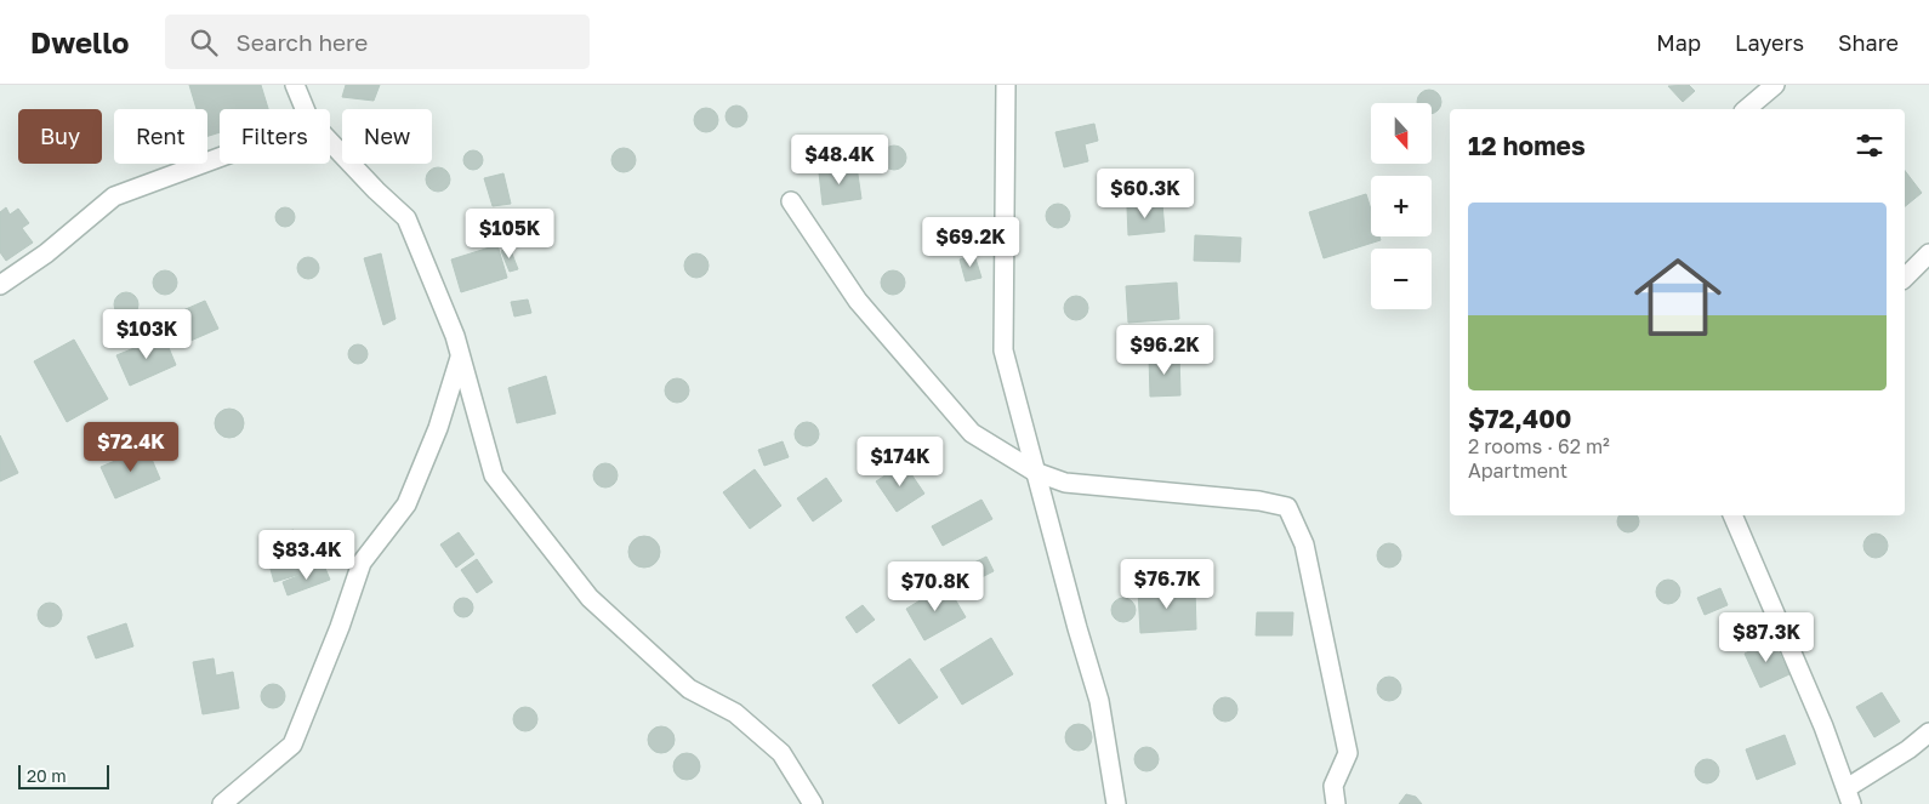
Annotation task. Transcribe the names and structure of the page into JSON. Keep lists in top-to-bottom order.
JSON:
{
  "scale_bar": "20 m",
  "north": "bottom",
  "page": {
    "header": "Dwello",
    "search": "Search here",
    "nav": ["Map", "Layers", "Share"],
    "map_buttons": ["+", "−"],
    "chip": [
      "Buy",
      "Rent",
      "Filters",
      "New"
    ],
    "heading": "12 homes",
    "price": [
      "$48.4K",
      "$60.3K",
      "$105K",
      "$69.2K",
      "$103K",
      "$96.2K",
      "$72.4K",
      "$174K",
      "$83.4K",
      "$76.7K",
      "$70.8K",
      "$87.3K"
    ],
    "list": [
      {
        "name": "$72,400",
        "note": "2 rooms · 62 m² · Apartment"
      }
    ],
    "scale": "20 m"
  }
}
